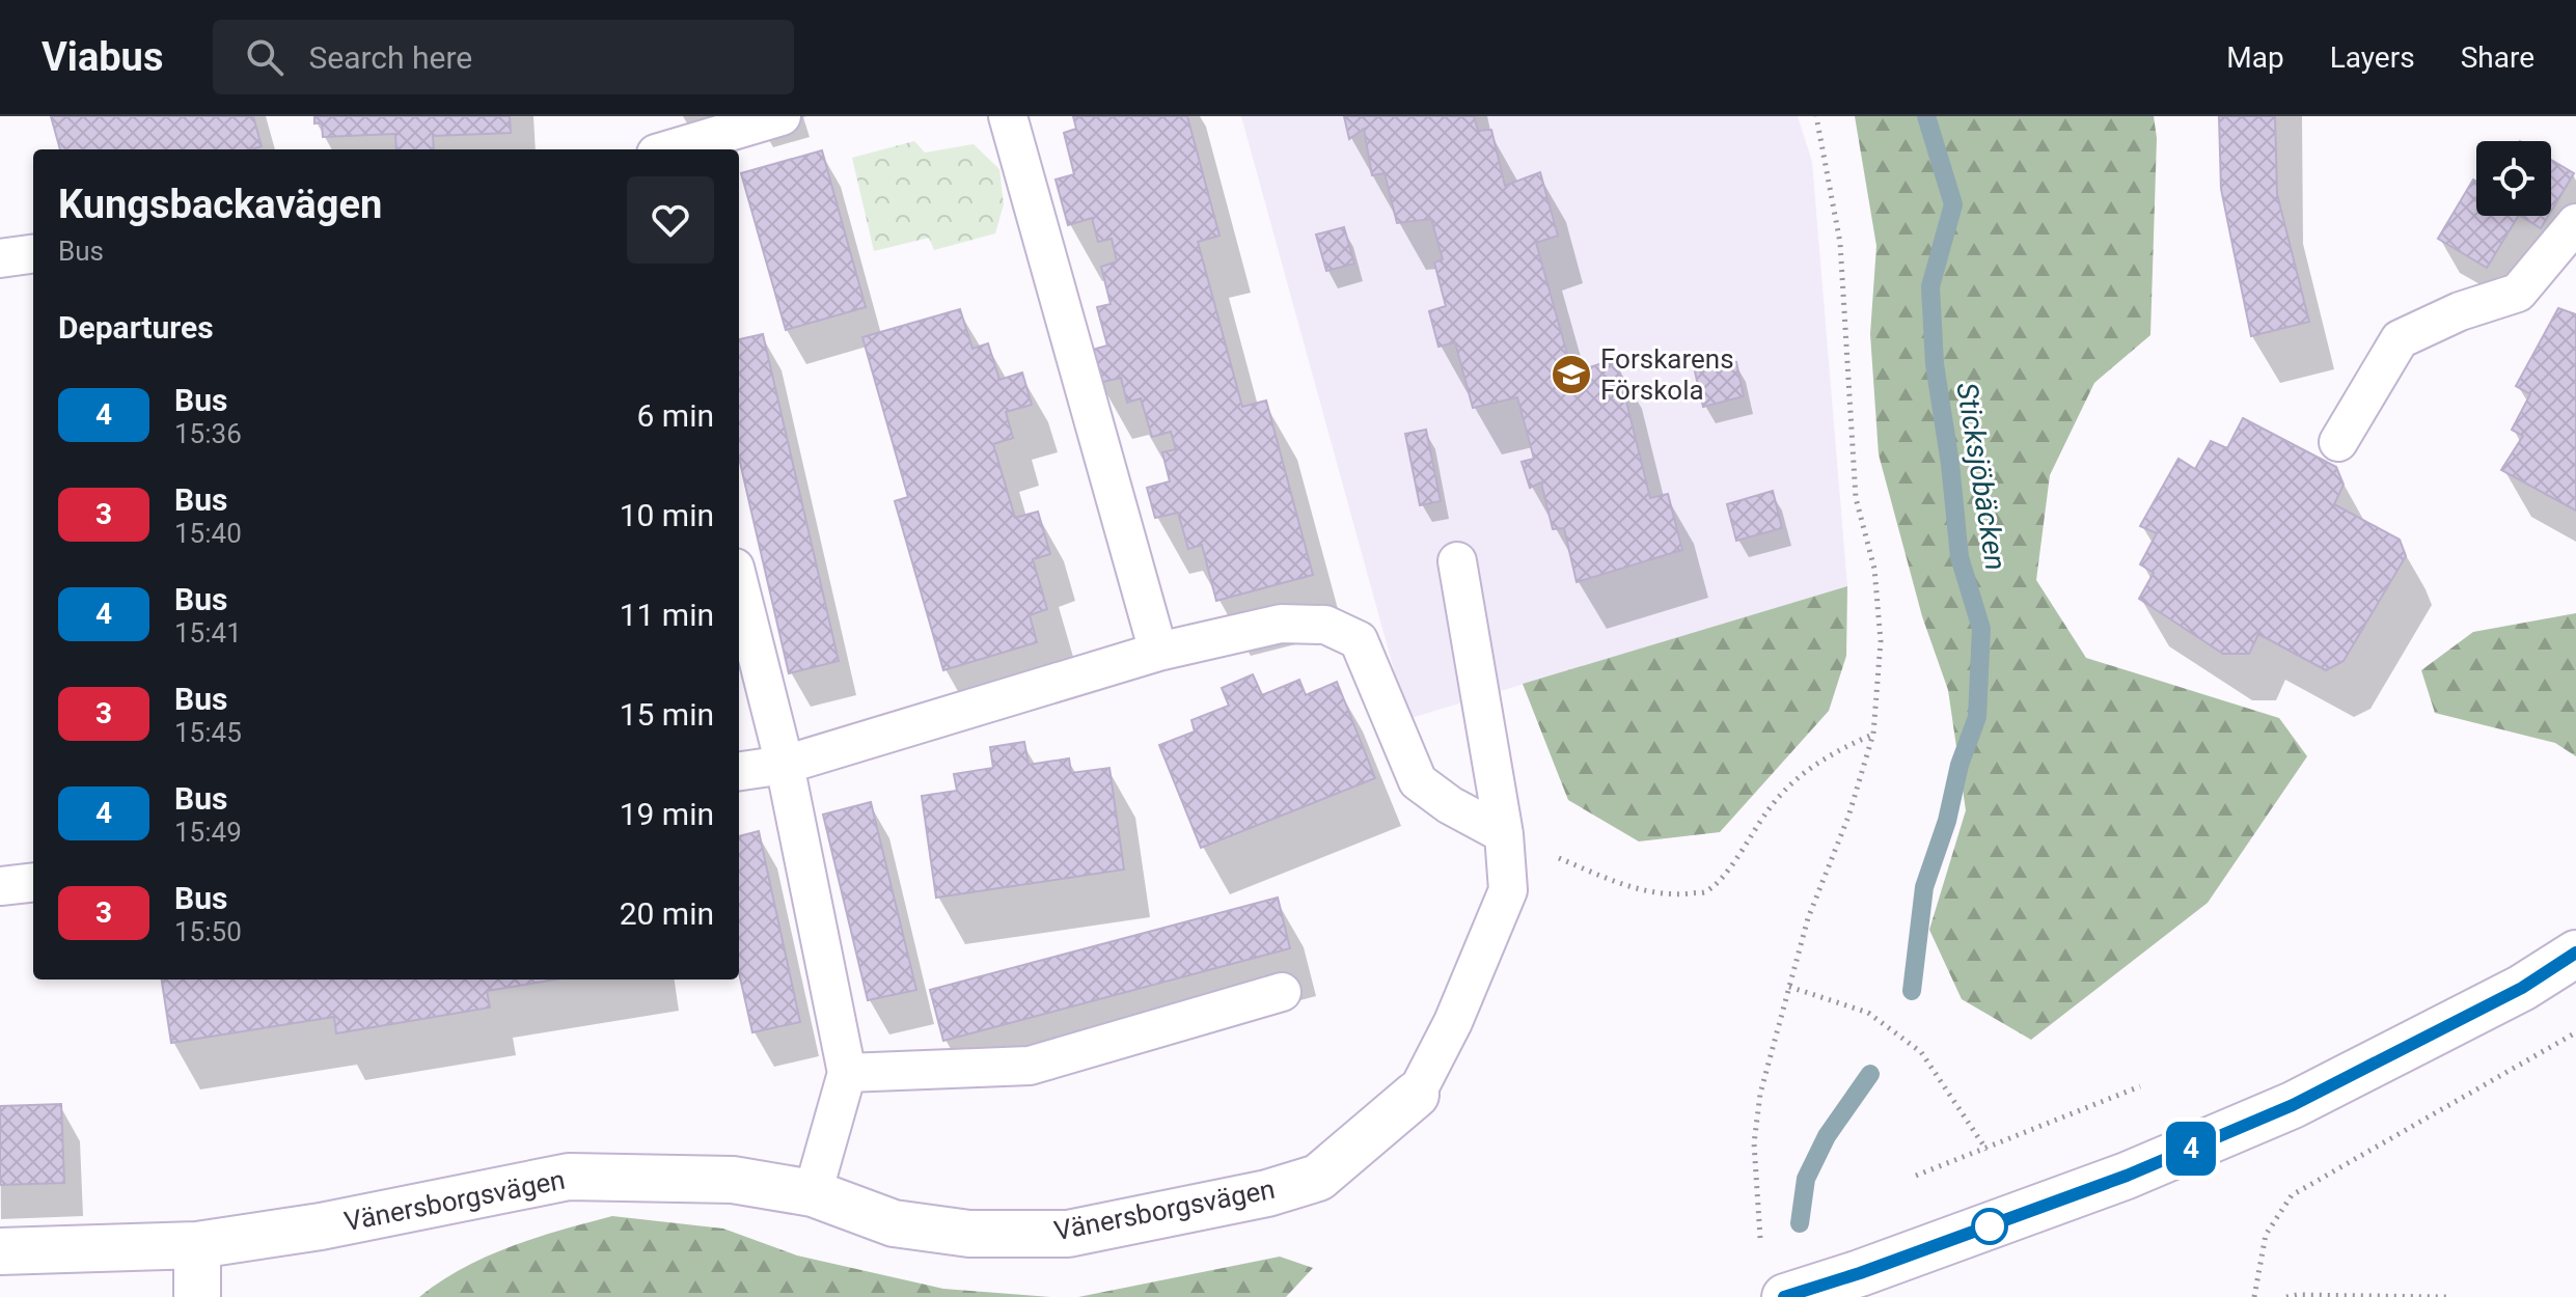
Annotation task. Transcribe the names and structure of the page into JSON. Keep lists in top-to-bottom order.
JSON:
{
  "streets": {
    "street": ["Vänersborgsvägen"]
  },
  "water": ["Sticksjöbäcken"],
  "places": {
    "school or university": ["Forskarens Förskola"]
  },
  "lines": ["bus line 4"],
  "page": {
    "header": "Viabus",
    "search": "Search here",
    "nav": ["Map", "Layers", "Share"],
    "on_map": "4",
    "heading": [
      ["Kungsbackavägen", "Bus"],
      "Departures"
    ],
    "list": [
      {
        "mark": "4",
        "name": "Bus",
        "note": "15:36",
        "value": "6 min"
      },
      {
        "mark": "3",
        "name": "Bus",
        "note": "15:40",
        "value": "10 min"
      },
      {
        "mark": "4",
        "name": "Bus",
        "note": "15:41",
        "value": "11 min"
      },
      {
        "mark": "3",
        "name": "Bus",
        "note": "15:45",
        "value": "15 min"
      },
      {
        "mark": "4",
        "name": "Bus",
        "note": "15:49",
        "value": "19 min"
      },
      {
        "mark": "3",
        "name": "Bus",
        "note": "15:50",
        "value": "20 min"
      }
    ]
  }
}
